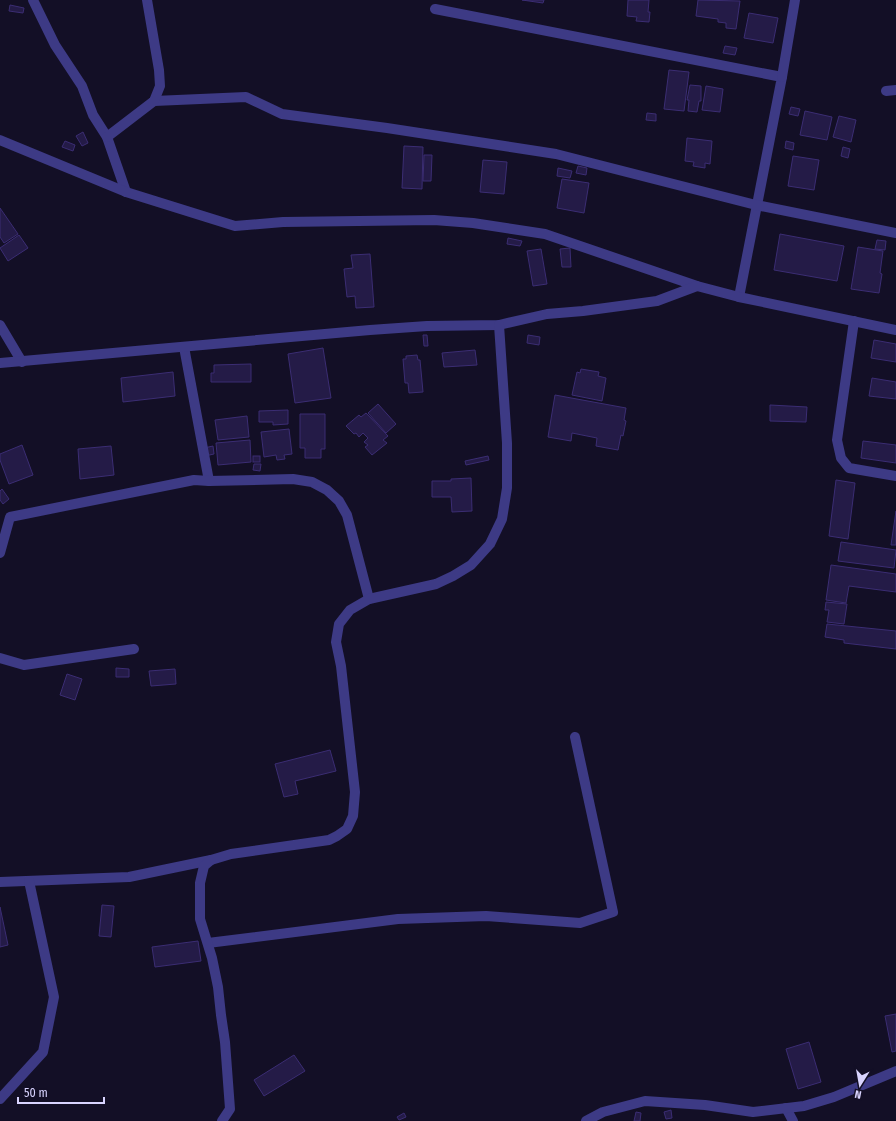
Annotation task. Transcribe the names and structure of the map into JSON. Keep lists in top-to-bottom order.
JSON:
{
  "scale_bar": "50 m",
  "north": "bottom"
}
